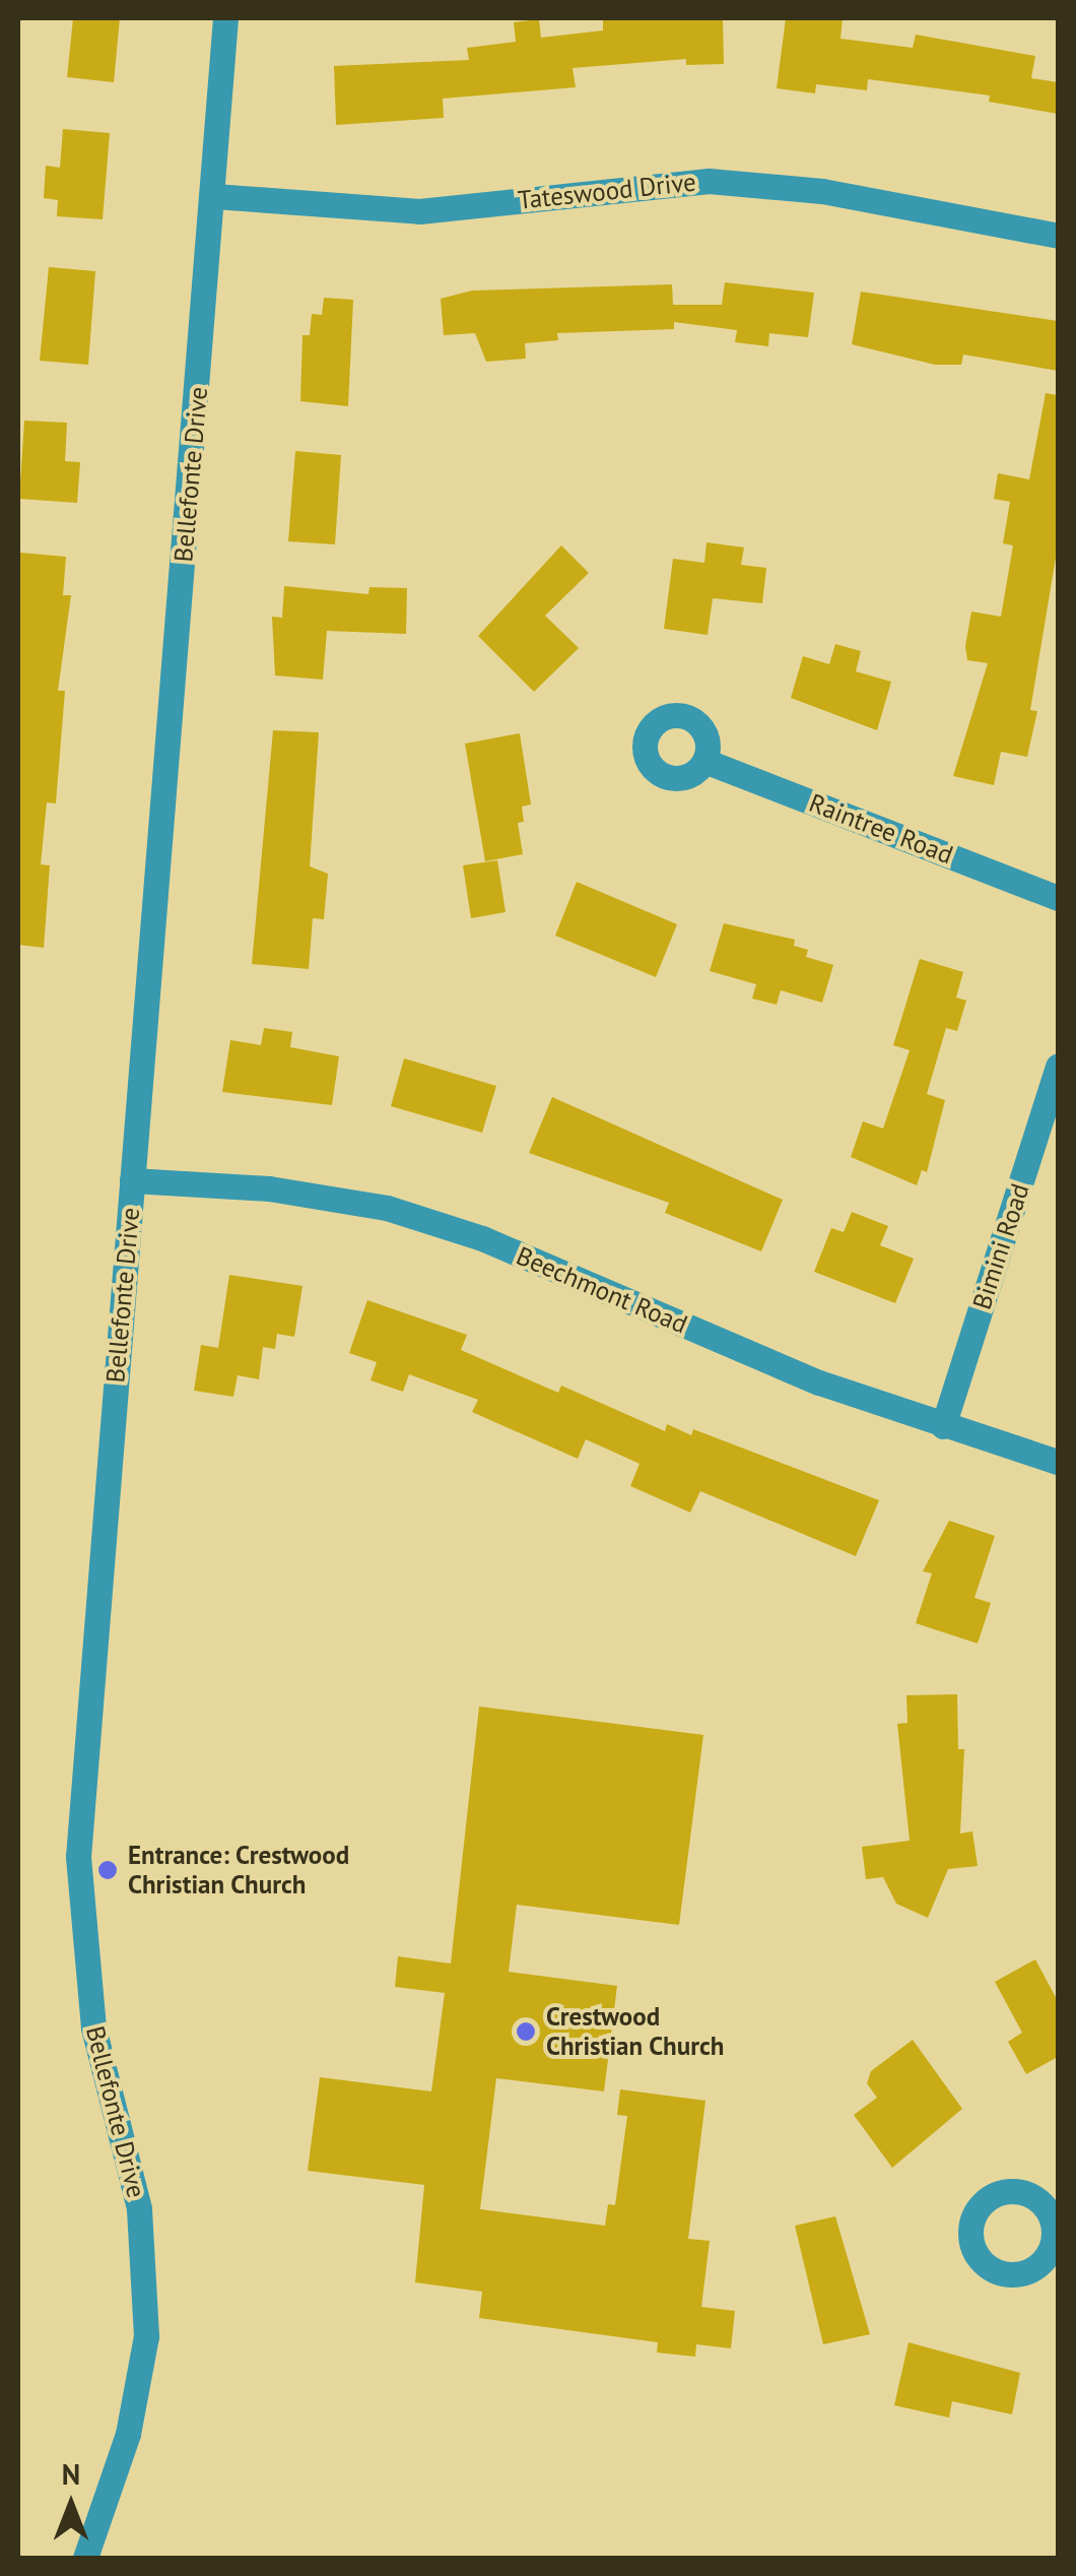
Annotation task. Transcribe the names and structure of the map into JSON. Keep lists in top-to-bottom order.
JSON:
{
  "streets": {
    "street": [
      "Tateswood Drive",
      "Bellefonte Drive",
      "Raintree Road",
      "Bimini Road",
      "Beechmont Road"
    ]
  },
  "crossings": [
    ["Tateswood Drive", "Bellefonte Drive"],
    ["Bellefonte Drive", "Beechmont Road"],
    ["Bimini Road", "Beechmont Road"]
  ],
  "places": ["Entrance: Crestwood Christian Church", "Crestwood Christian Church"],
  "north": "top"
}
